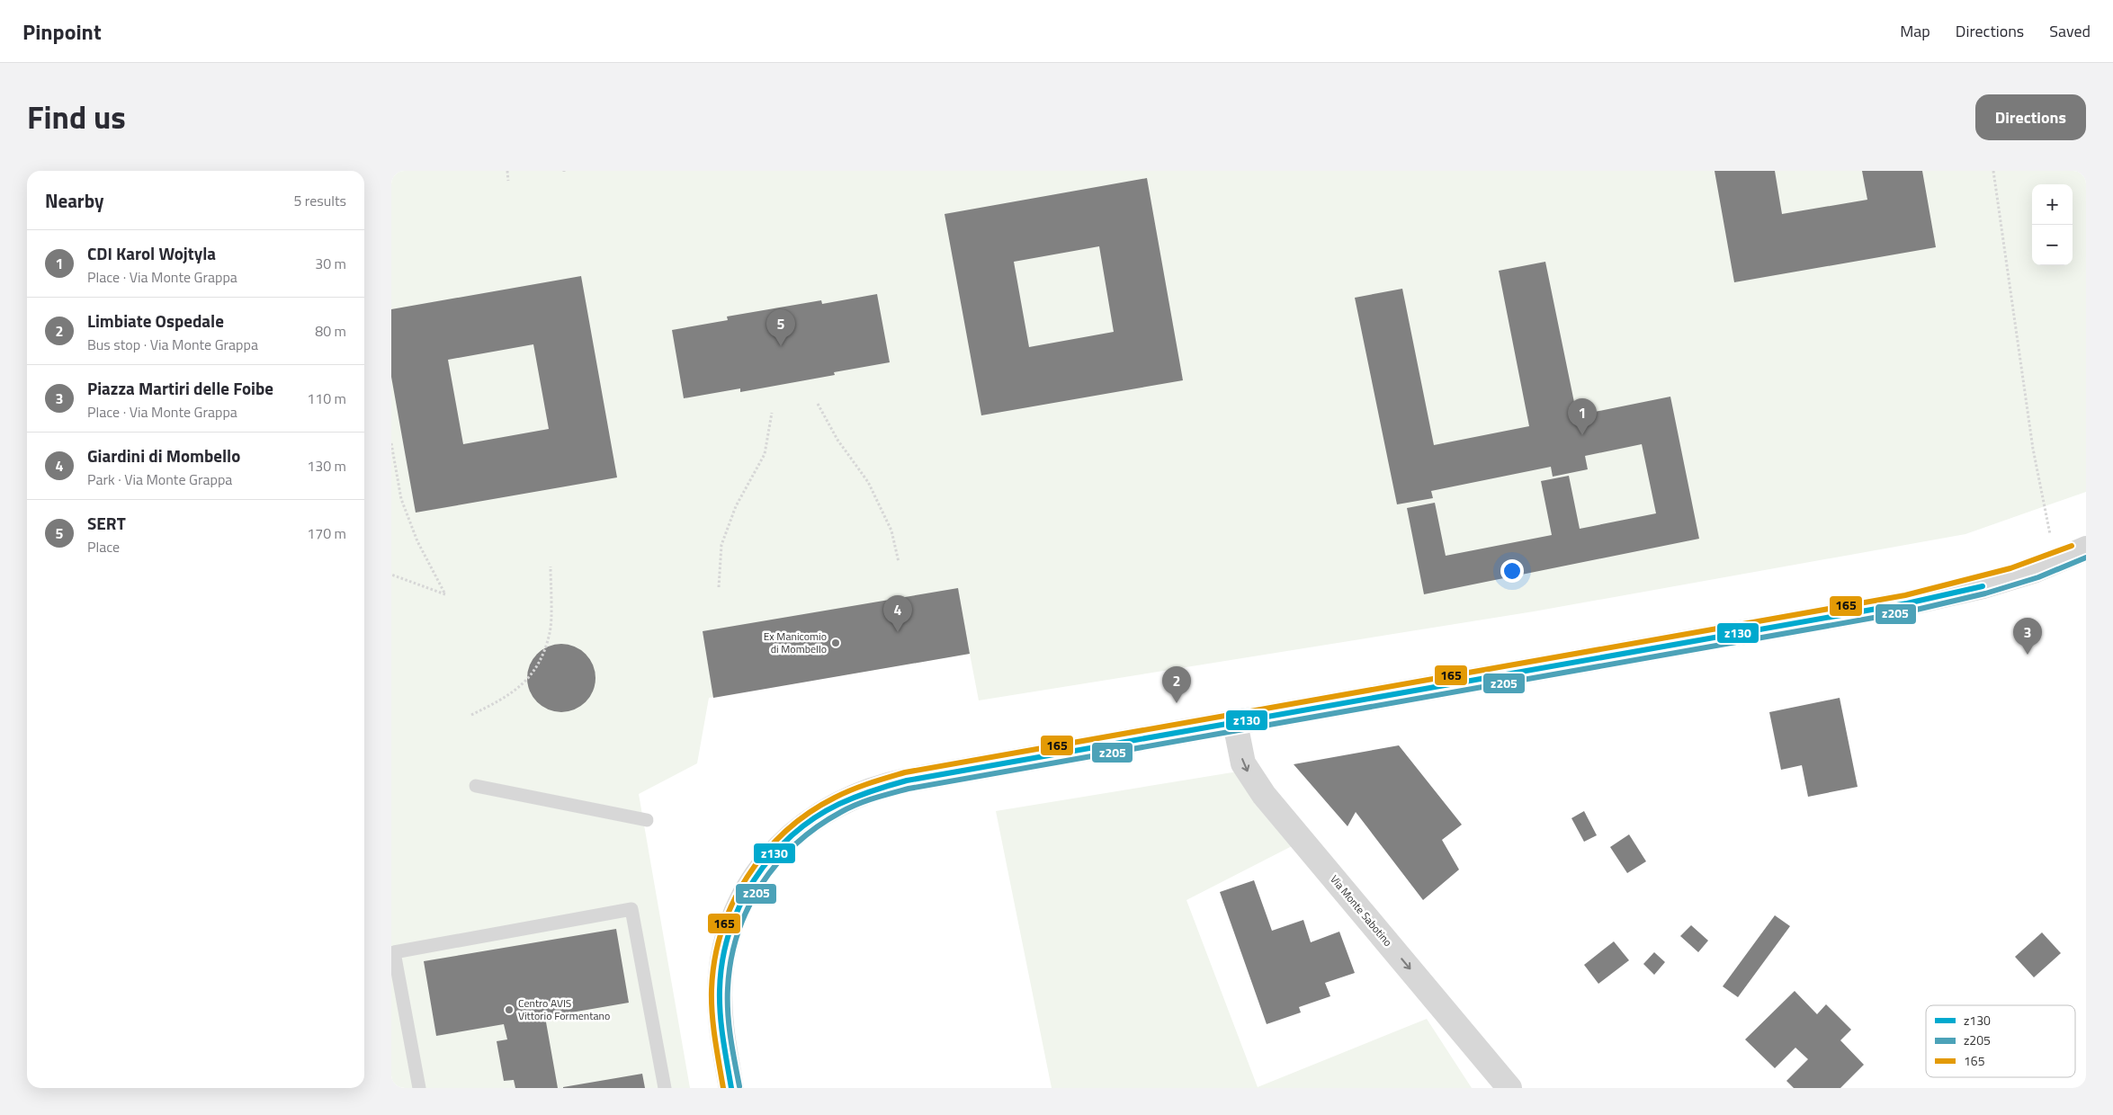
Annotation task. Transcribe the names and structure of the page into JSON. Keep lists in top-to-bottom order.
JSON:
{
  "streets": {
    "street": ["Via Monte Sabotino"]
  },
  "one_way": ["Via Monte Sabotino"],
  "places": ["Ex Manicomio di Mombello", "Centro AVIS Vittorio Formentano"],
  "lines": ["transit line 165", "transit line z205", "transit line z130"],
  "legend": ["z130", "z205", "165"],
  "page": {
    "header": "Pinpoint",
    "nav": ["Map", "Directions", "Saved"],
    "title": "Find us",
    "buttons": "Directions",
    "heading": ["Nearby", "5 results"],
    "map_buttons": ["+", "−"],
    "list": [
      {
        "mark": "1",
        "name": "CDI Karol Wojtyla",
        "note": "Place · Via Monte Grappa",
        "value": "30 m"
      },
      {
        "mark": "2",
        "name": "Limbiate Ospedale",
        "note": "Bus stop · Via Monte Grappa",
        "value": "80 m"
      },
      {
        "mark": "3",
        "name": "Piazza Martiri delle Foibe",
        "note": "Place · Via Monte Grappa",
        "value": "110 m"
      },
      {
        "mark": "4",
        "name": "Giardini di Mombello",
        "note": "Park · Via Monte Grappa",
        "value": "130 m"
      },
      {
        "mark": "5",
        "name": "SERT",
        "note": "Place",
        "value": "170 m"
      }
    ],
    "pins": [
      "5",
      "1",
      "4",
      "3",
      "2"
    ]
  }
}
